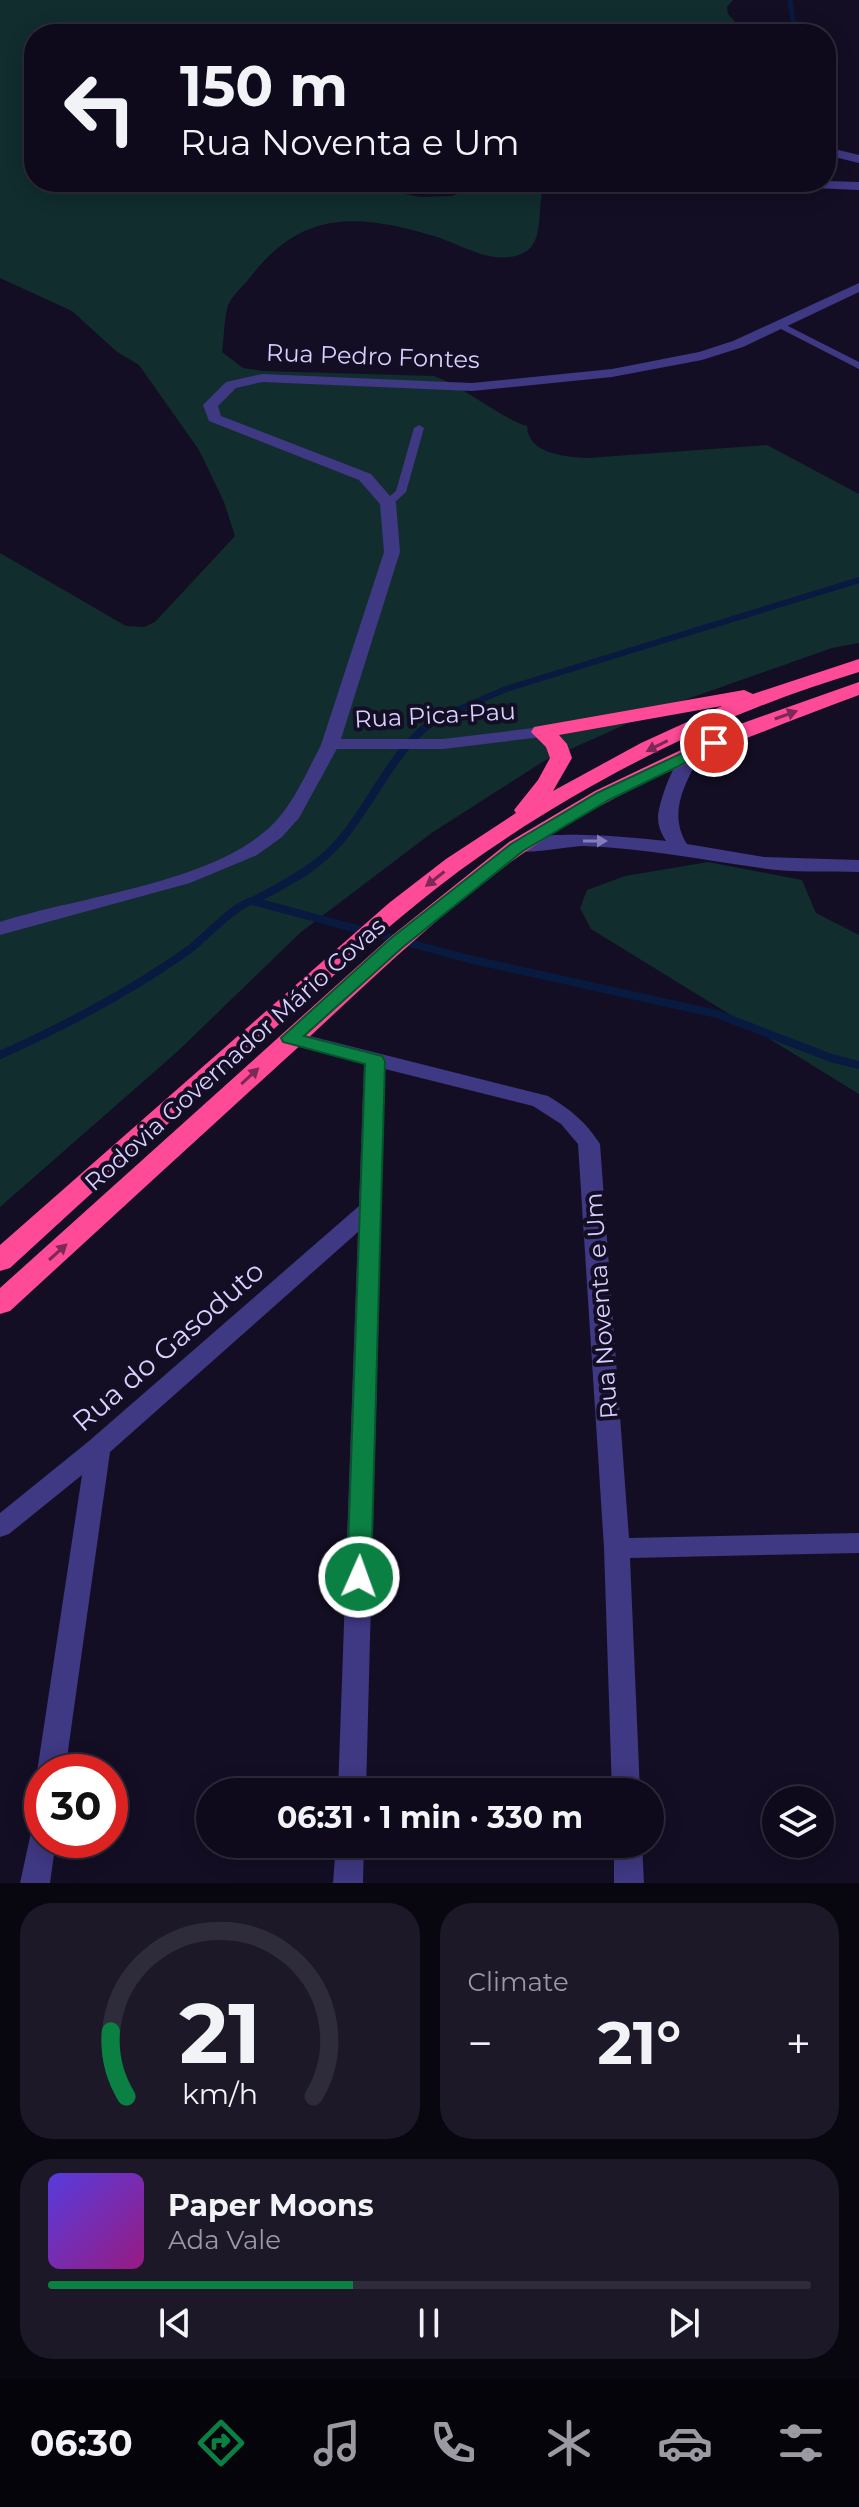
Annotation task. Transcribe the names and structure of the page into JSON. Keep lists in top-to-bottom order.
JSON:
{
  "streets": {
    "highway": ["Rodovia Governador Mário Covas"],
    "street": [
      "Rua Pedro Fontes",
      "Rua Pica-Pau",
      "Rua Noventa e Um",
      "Rua do Gasoduto"
    ]
  },
  "crossings": [
    ["Rodovia Governador Mário Covas", "Rua Noventa e Um"]
  ],
  "page": {
    "turn": ["150 m", "Rua Noventa e Um"],
    "limit": "30",
    "trip": "06:31 · 1 min · 330 m",
    "tile": "Climate",
    "heat": ["−", "21°", "+"],
    "song": ["Paper Moons", "Ada Vale"],
    "tabs": "06:30",
    "gauge": ["21", "km/h"]
  }
}
